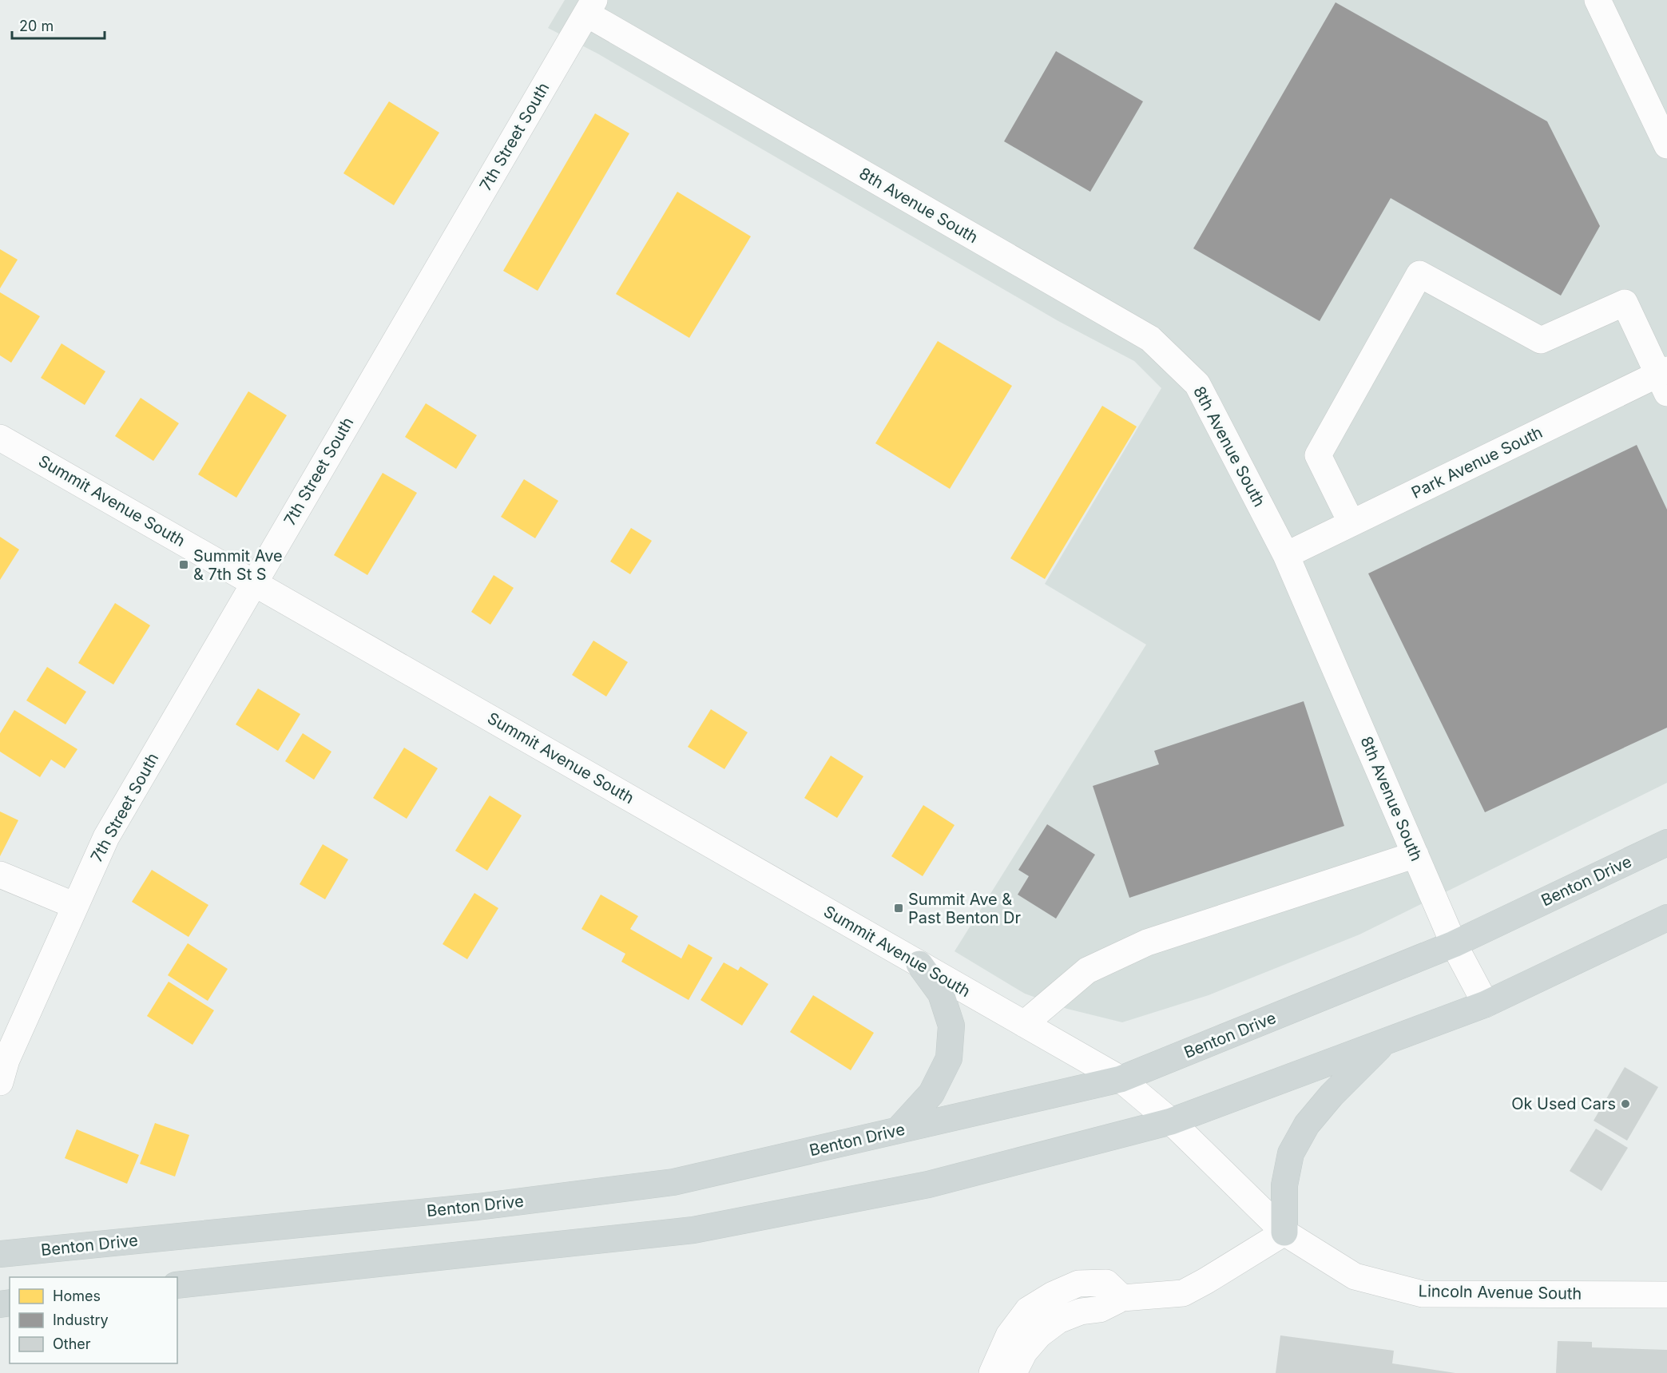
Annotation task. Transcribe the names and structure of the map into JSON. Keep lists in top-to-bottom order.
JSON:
{
  "streets": {
    "main road": ["Benton Drive"],
    "street": [
      "7th Street South",
      "8th Avenue South",
      "Park Avenue South",
      "Summit Avenue South",
      "Lincoln Avenue South"
    ]
  },
  "crossings": [
    ["7th Street South", "8th Avenue South"],
    ["7th Street South", "Summit Avenue South"],
    ["8th Avenue South", "Park Avenue South"],
    ["8th Avenue South", "Benton Drive"],
    ["Summit Avenue South", "Benton Drive"],
    ["Summit Avenue South", "Lincoln Avenue South"],
    ["Benton Drive", "Lincoln Avenue South"]
  ],
  "places": {
    "transit": ["Summit Ave & 7th St S", "Summit Ave & Past Benton Dr"],
    "other": ["Ok Used Cars"]
  },
  "legend": ["Homes", "Industry", "Other"],
  "scale_bar": "20 m"
}
